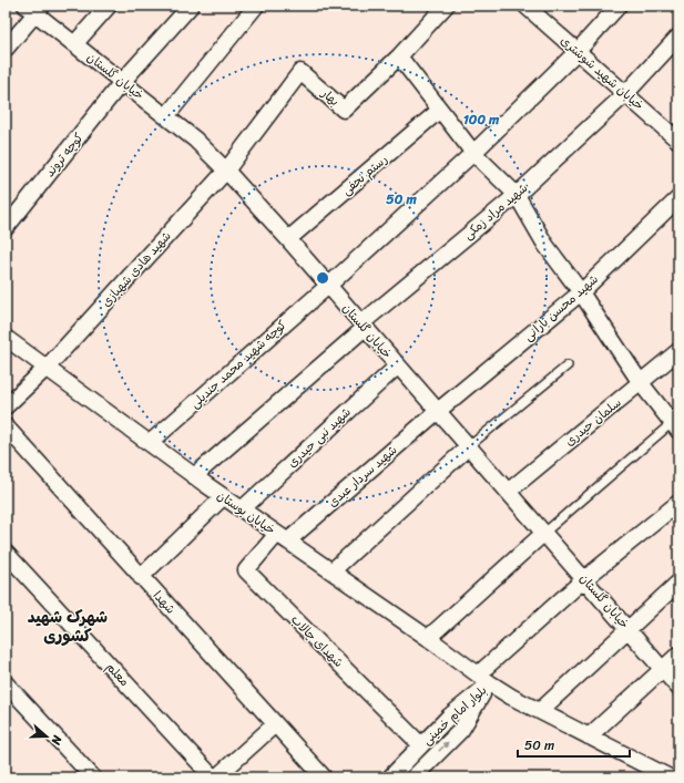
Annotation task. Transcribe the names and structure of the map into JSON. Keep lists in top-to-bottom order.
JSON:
{
  "streets": {
    "street": [
      "خیابان شهید شوشتری",
      "خیابان گلستان",
      "بهار",
      "کوچه تروند",
      "رستم نجفی",
      "شهید مراد زمکی",
      "شهید هادی شهبازی",
      "شهید محسن بارانی",
      "کوچه شهید محمد جندیلی",
      "سلمان حیدری",
      "شهید نبی حیدری",
      "شهید سردار عبدی",
      "خیابان بوستان",
      "شهدا",
      "شهدای چالاب",
      "معلم",
      "بلوار امام خمینی"
    ]
  },
  "crossings": [
    ["خیابان شهید شوشتری", "شهید مراد زمکی"],
    ["خیابان شهید شوشتری", "کوچه شهید محمد جندیلی"],
    ["خیابان گلستان", "بهار"],
    ["خیابان گلستان", "کوچه تروند"],
    ["خیابان گلستان", "رستم نجفی"],
    ["خیابان گلستان", "شهید مراد زمکی"],
    ["خیابان گلستان", "شهید هادی شهبازی"],
    ["خیابان گلستان", "شهید محسن بارانی"],
    ["خیابان گلستان", "کوچه شهید محمد جندیلی"],
    ["خیابان گلستان", "سلمان حیدری"],
    ["خیابان گلستان", "شهید نبی حیدری"],
    ["خیابان گلستان", "شهید سردار عبدی"],
    ["بهار", "شهید هادی شهبازی"],
    ["شهید مراد زمکی", "خیابان بوستان"],
    ["شهید هادی شهبازی", "خیابان بوستان"],
    ["شهید محسن بارانی", "شهید سردار عبدی"],
    ["کوچه شهید محمد جندیلی", "خیابان بوستان"],
    ["شهید نبی حیدری", "خیابان بوستان"],
    ["شهید سردار عبدی", "خیابان بوستان"],
    ["شهید سردار عبدی", "شهدای چالاب"],
    ["خیابان بوستان", "شهدای چالاب"],
    ["خیابان بوستان", "بلوار امام خمینی"],
    ["شهدای چالاب", "بلوار امام خمینی"]
  ],
  "districts": ["شهرک شهید کشوری"],
  "scale_bar": "50 m",
  "north": "right",
  "rings": ["100 m", "50 m"]
}
